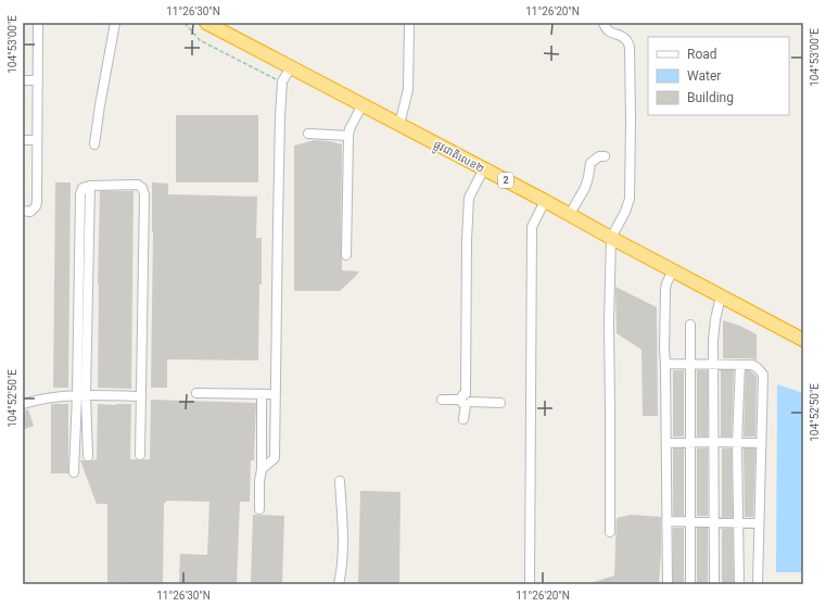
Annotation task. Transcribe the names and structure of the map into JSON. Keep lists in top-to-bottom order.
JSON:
{
  "streets": {
    "highway": ["ផ្លូវជាតិលេខ២", "2"]
  },
  "legend": ["Road", "Water", "Building"],
  "coordinates": [
    "11°26'30\"N",
    "11°26'20\"N",
    "104°53'00\"E",
    "104°52'50\"E"
  ]
}
